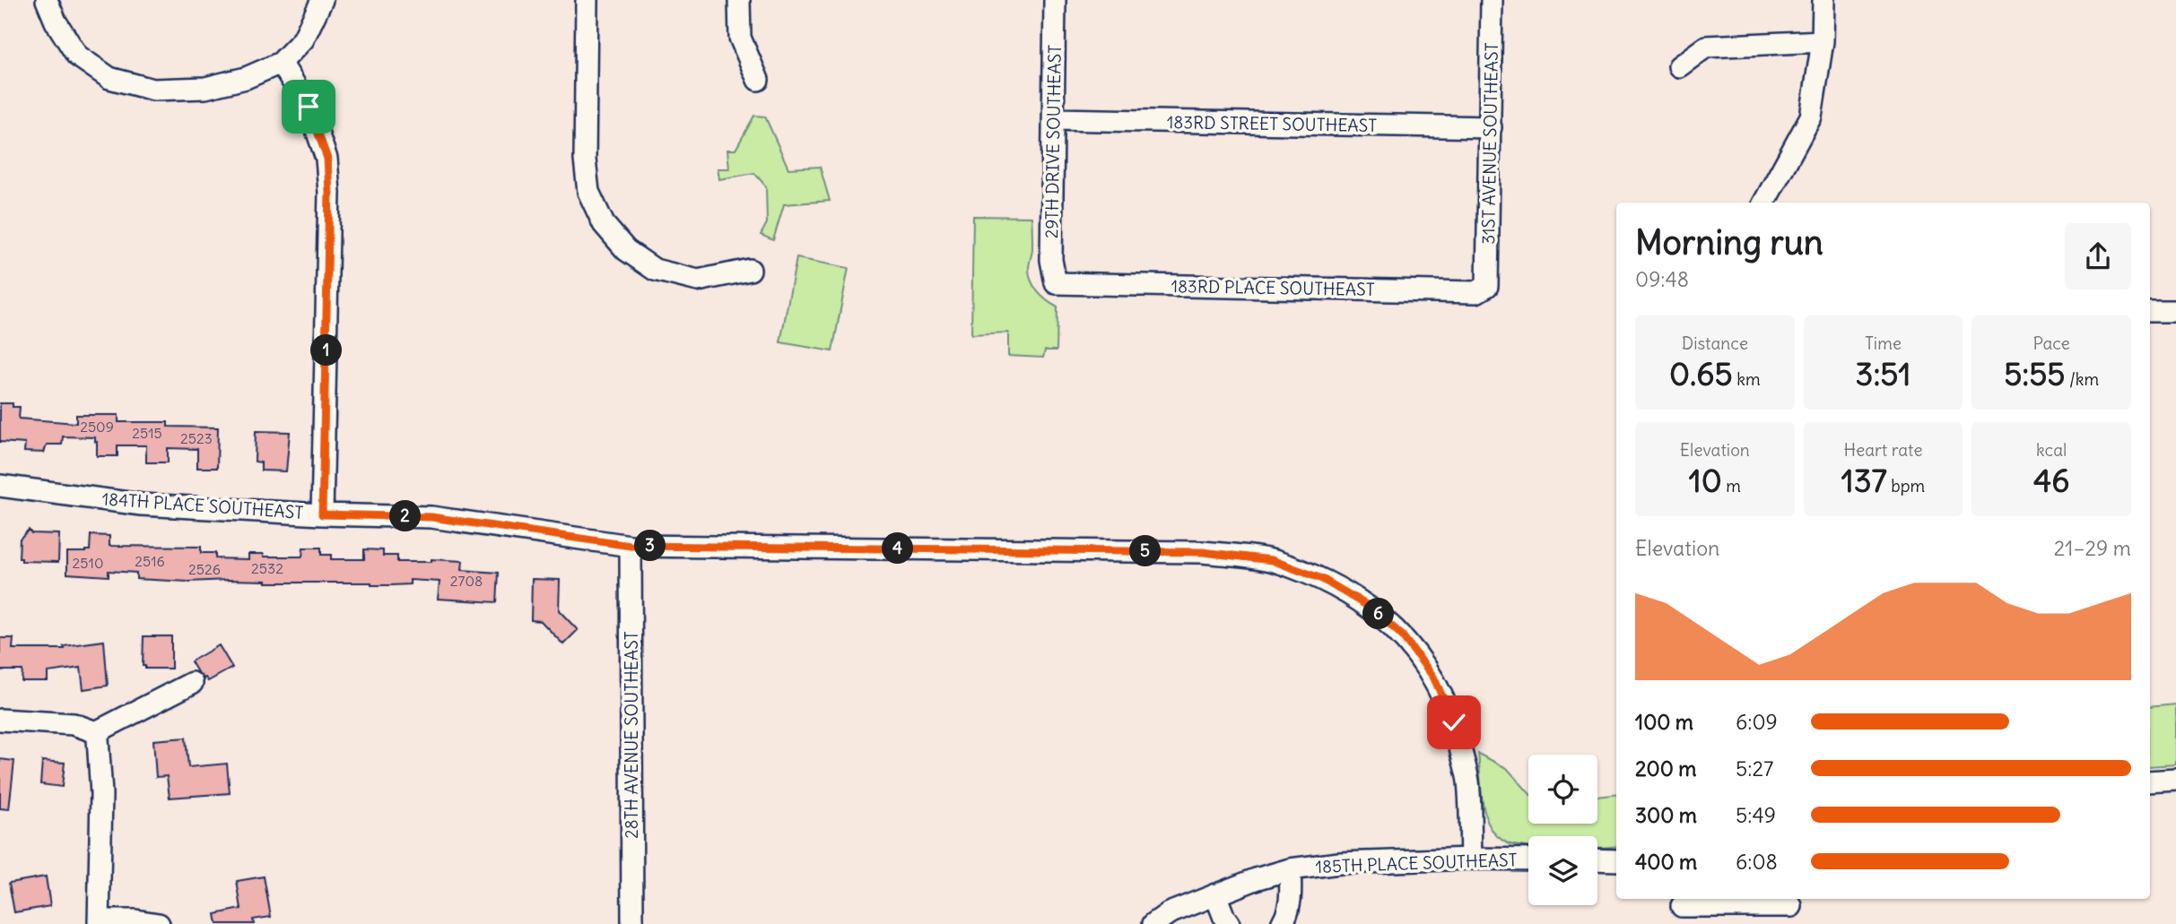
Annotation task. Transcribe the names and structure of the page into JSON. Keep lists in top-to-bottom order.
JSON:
{
  "streets": {
    "street": [
      "183RD STREET SOUTHEAST",
      "29TH DRIVE SOUTHEAST",
      "31ST AVENUE SOUTHEAST",
      "183RD PLACE SOUTHEAST",
      "184TH PLACE SOUTHEAST",
      "28TH AVENUE SOUTHEAST",
      "185TH PLACE SOUTHEAST"
    ]
  },
  "crossings": [
    ["183RD STREET SOUTHEAST", "29TH DRIVE SOUTHEAST"],
    ["183RD STREET SOUTHEAST", "31ST AVENUE SOUTHEAST"],
    ["29TH DRIVE SOUTHEAST", "183RD PLACE SOUTHEAST"],
    ["31ST AVENUE SOUTHEAST", "183RD PLACE SOUTHEAST"],
    ["184TH PLACE SOUTHEAST", "28TH AVENUE SOUTHEAST"],
    ["184TH PLACE SOUTHEAST", "185TH PLACE SOUTHEAST"]
  ],
  "house_numbers": [
    "2509",
    "2515",
    "2523",
    "2516",
    "2510",
    "2532",
    "2526",
    "2708"
  ],
  "page": {
    "heading": ["Morning run", "09:48"],
    "stats": [
      ["Distance", "0.65 km"],
      ["Time", "3:51"],
      ["Pace", "5:55 /km"],
      ["Elevation", "10 m"],
      ["Heart rate", "137 bpm"],
      ["kcal", "46"]
    ],
    "pins": [
      "1",
      "2",
      "3",
      "4",
      "5",
      "6"
    ],
    "chart": ["Elevation", "21–29 m"],
    "list": [
      {
        "name": "100 m",
        "note": "6:09"
      },
      {
        "name": "200 m",
        "note": "5:27"
      },
      {
        "name": "300 m",
        "note": "5:49"
      },
      {
        "name": "400 m",
        "note": "6:08"
      }
    ]
  }
}
